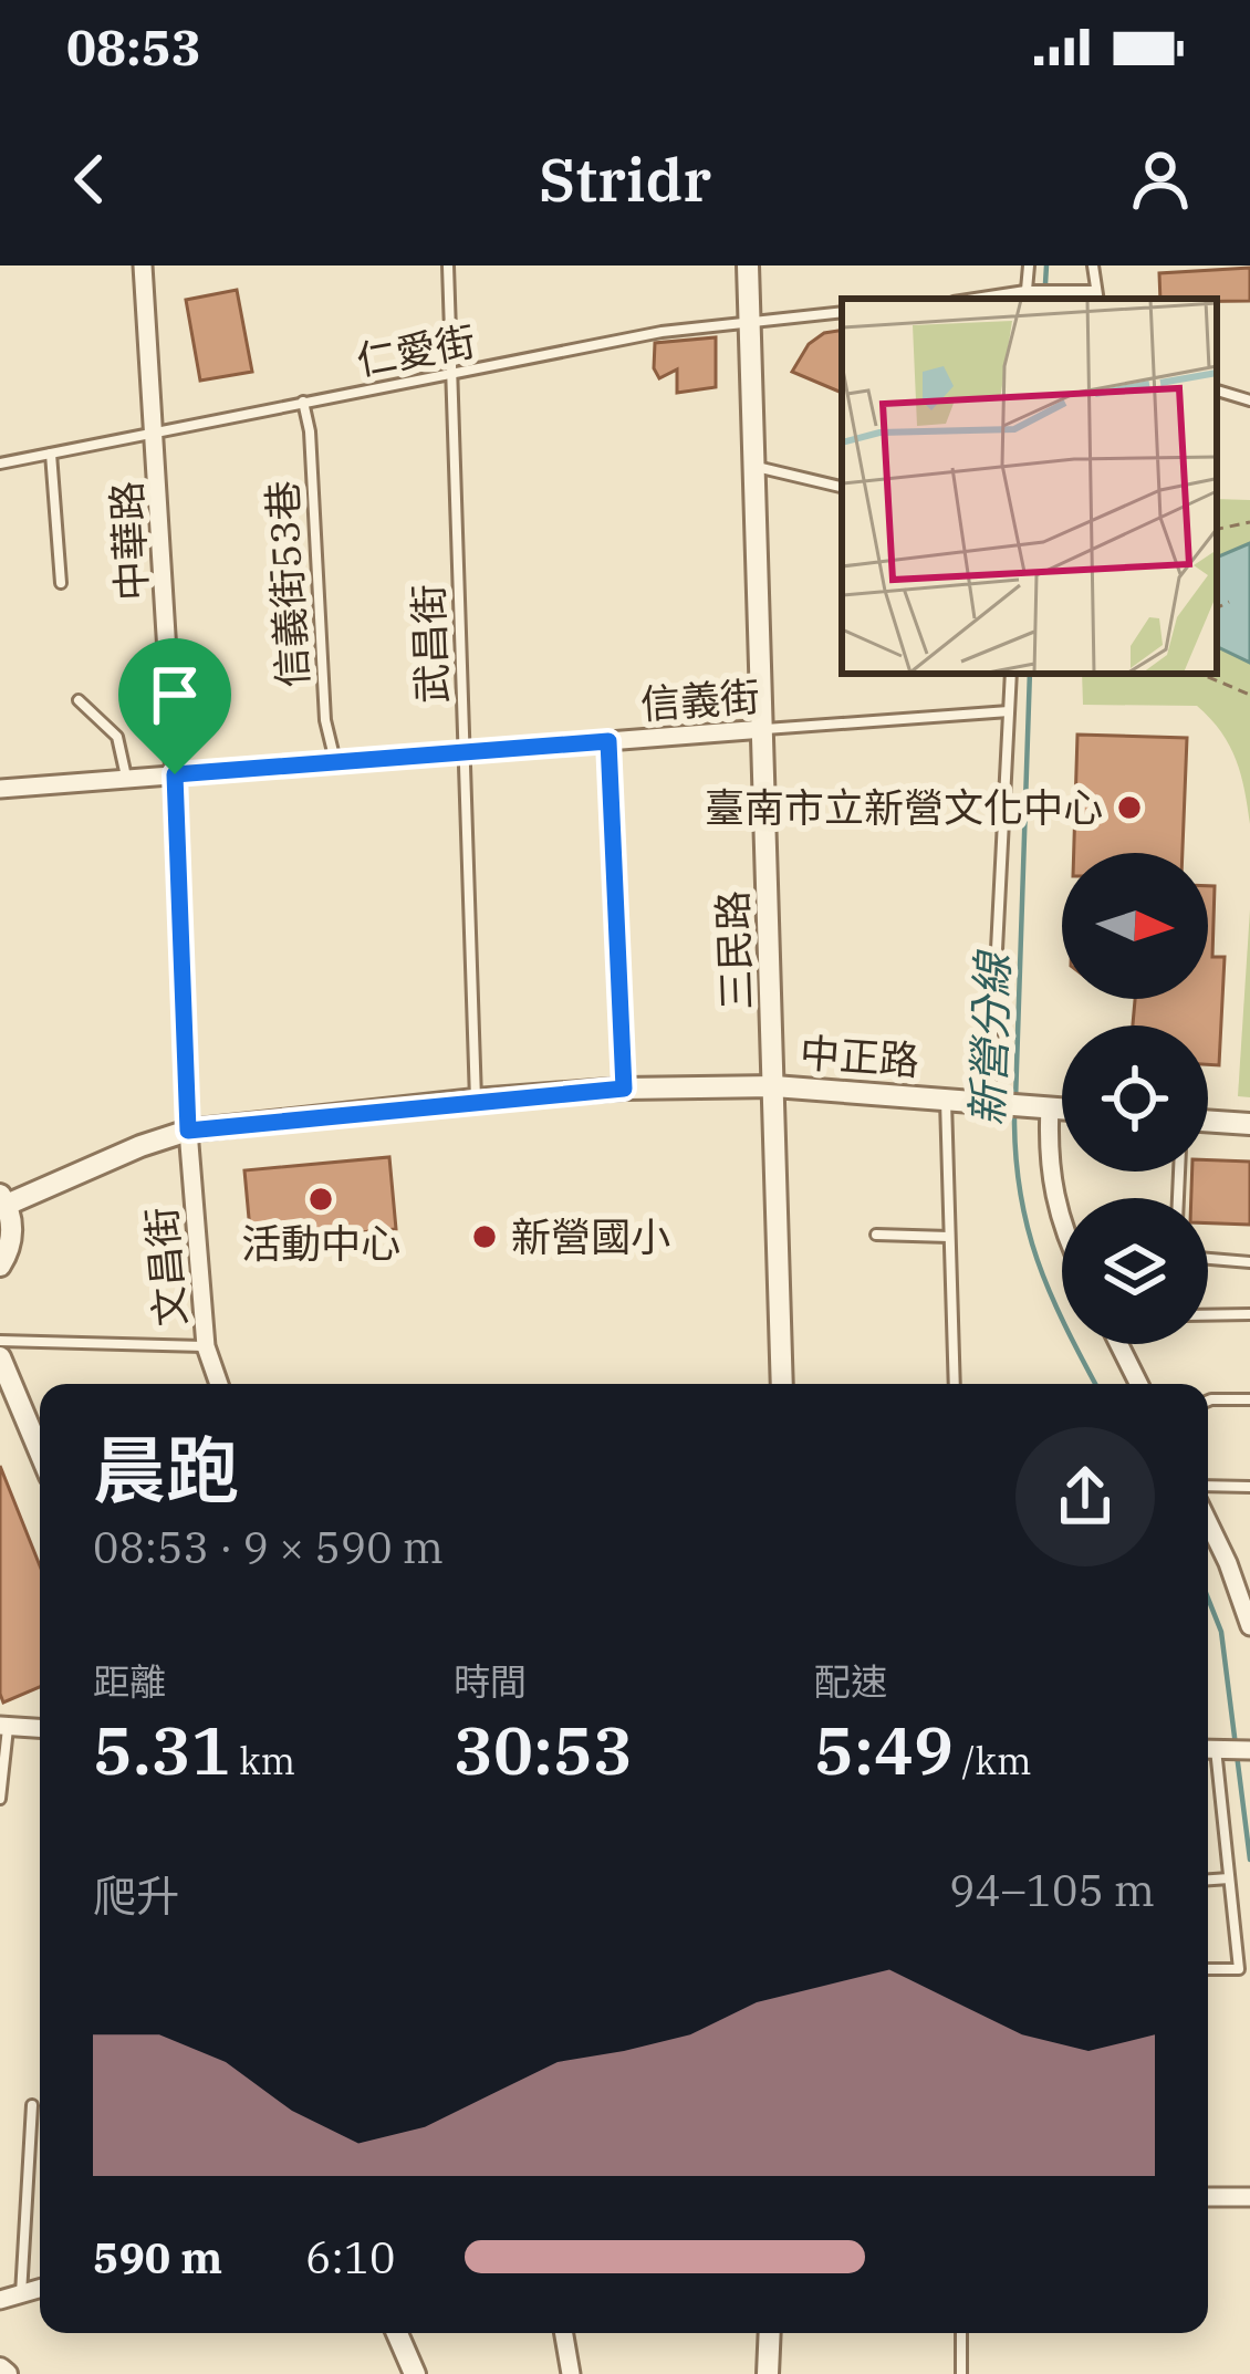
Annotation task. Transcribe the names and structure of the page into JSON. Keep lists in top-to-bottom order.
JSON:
{
  "streets": {
    "street": [
      "中華路",
      "信義街",
      "三民路",
      "中正路",
      "文昌街"
    ],
    "lane": ["仁愛街", "信義街53巷", "武昌街"]
  },
  "crossings": [
    ["仁愛街", "中華路"],
    ["仁愛街", "信義街53巷"],
    ["仁愛街", "武昌街"],
    ["仁愛街", "三民路"],
    ["中華路", "信義街"],
    ["中華路", "中正路"],
    ["中華路", "文昌街"],
    ["信義街53巷", "信義街"],
    ["武昌街", "信義街"],
    ["武昌街", "中正路"],
    ["信義街", "三民路"],
    ["三民路", "中正路"],
    ["中正路", "文昌街"]
  ],
  "water": ["新營分線"],
  "places": ["臺南市立新營文化中心", "活動中心", "新營國小"],
  "north": "right",
  "page": {
    "status": "08:53",
    "header": "Stridr",
    "heading": ["晨跑", "08:53 · 9 × 590 m"],
    "stats": [
      ["距離", "5.31 km"],
      ["時間", "30:53"],
      ["配速", "5:49 /km"]
    ],
    "chart": ["爬升", "94–105 m"],
    "list": [
      {
        "name": "590 m",
        "note": "6:10"
      }
    ]
  }
}
